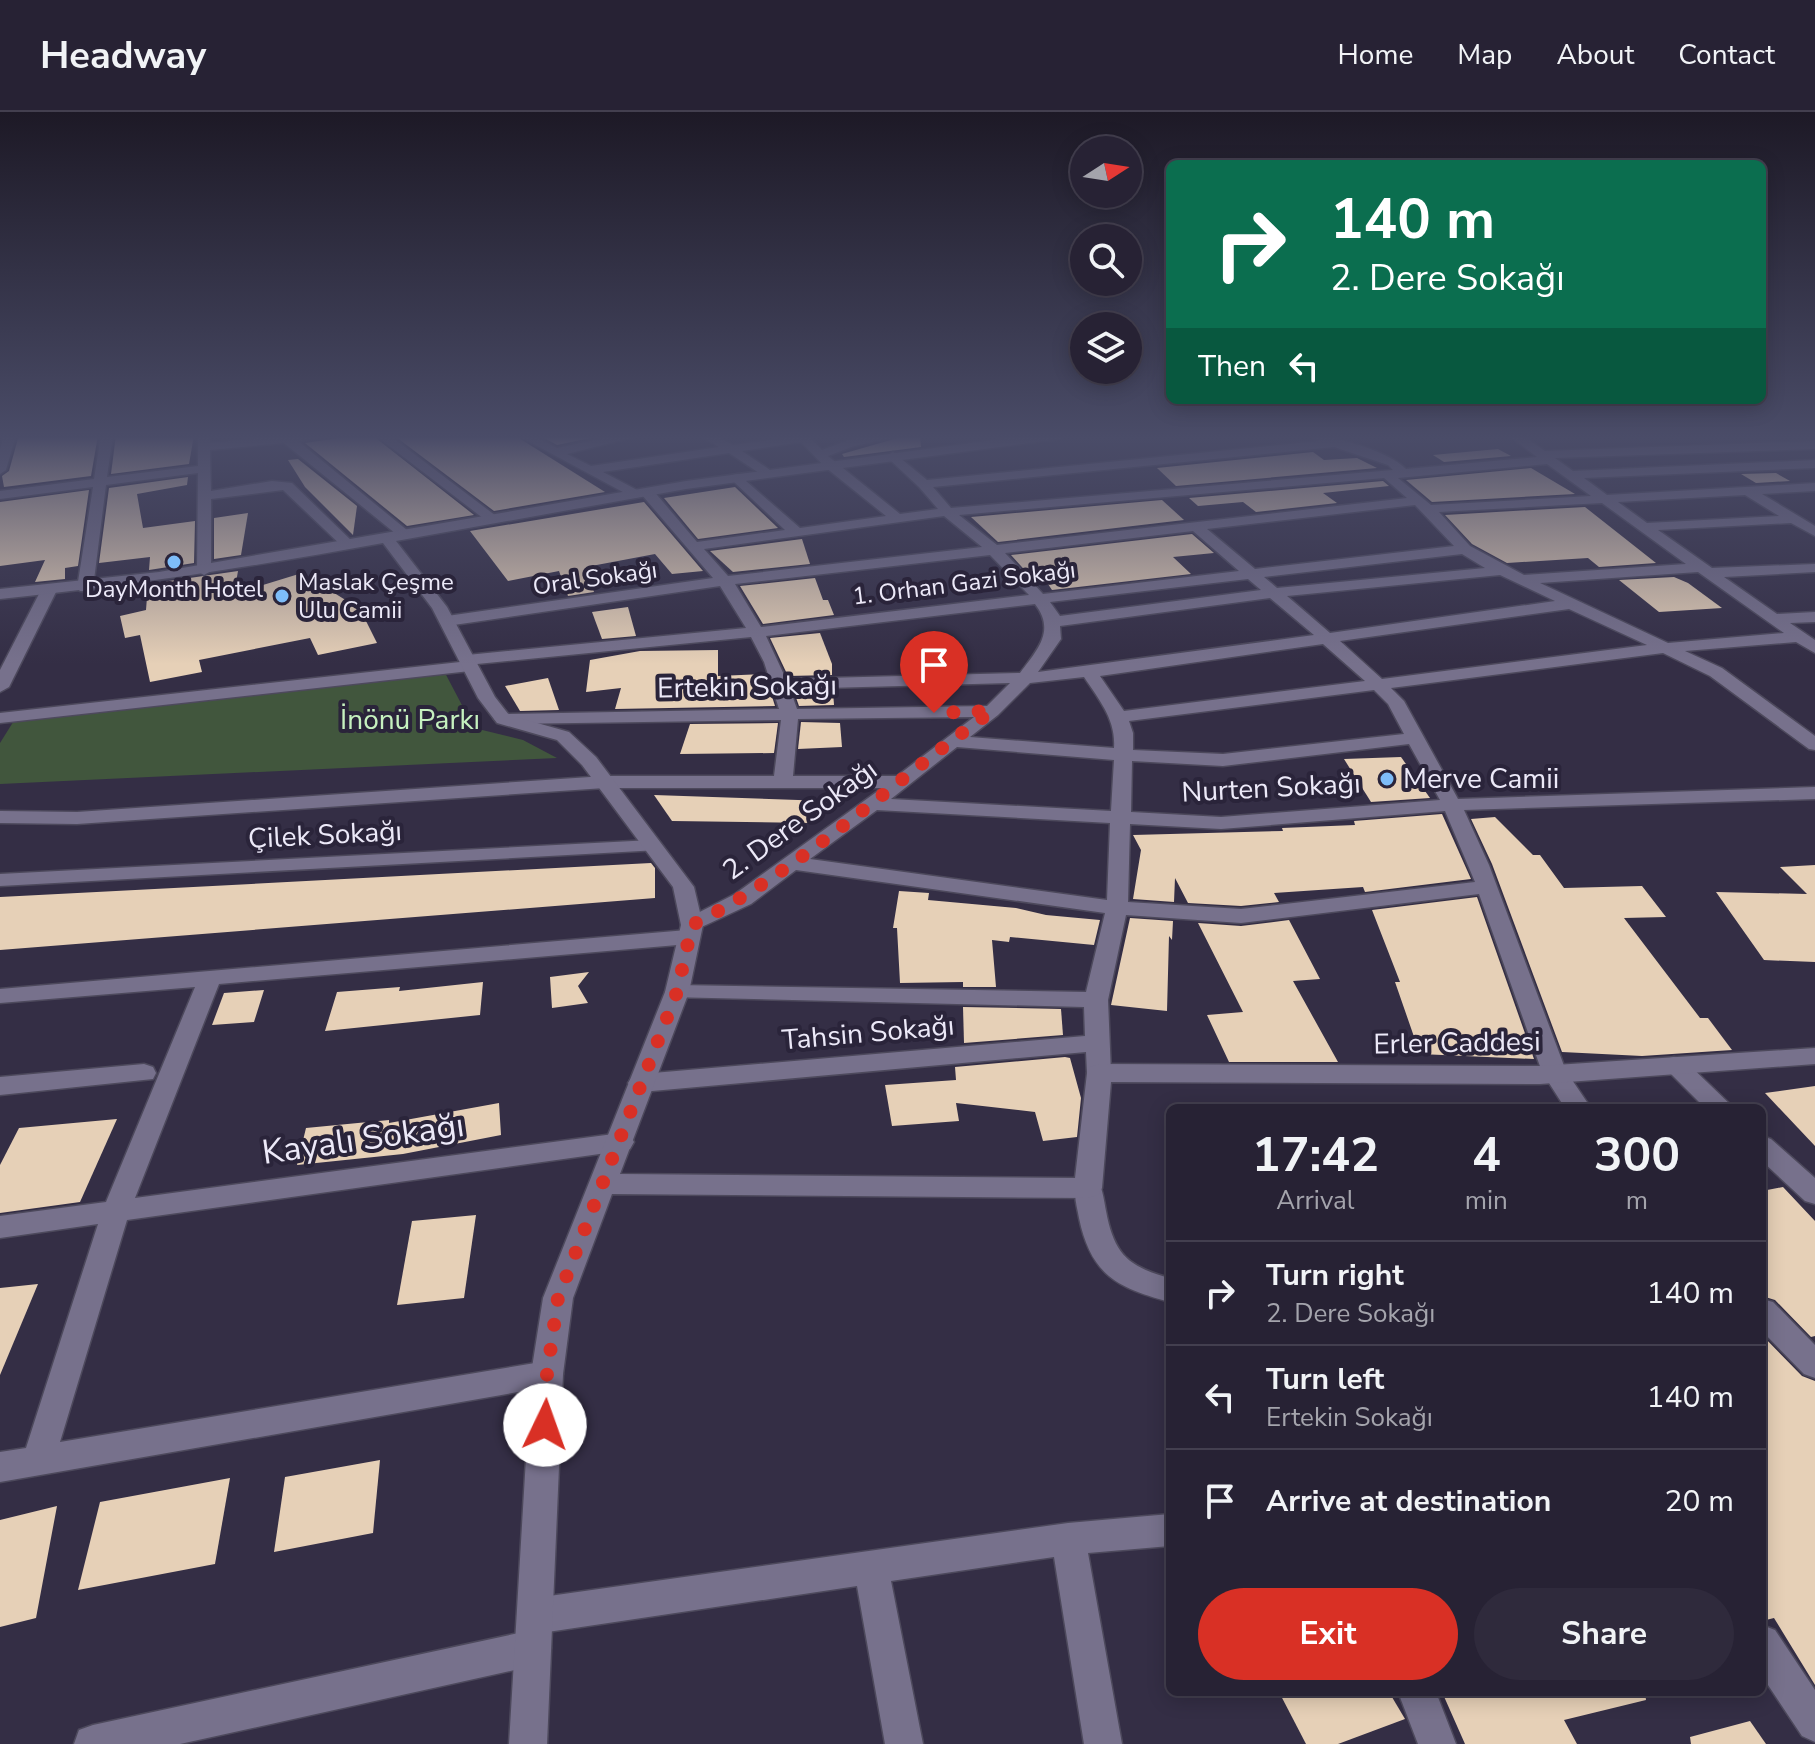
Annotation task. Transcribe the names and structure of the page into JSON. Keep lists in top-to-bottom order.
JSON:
{
  "streets": {
    "street": [
      "Oral Sokağı",
      "1. Orhan Gazi Sokağı",
      "Ertekin Sokağı",
      "Nurten Sokağı",
      "2. Dere Sokağı",
      "Çilek Sokağı",
      "Tahsin Sokağı",
      "Erler Caddesi",
      "Kayalı Sokağı"
    ]
  },
  "crossings": [
    ["Ertekin Sokağı", "2. Dere Sokağı"],
    ["Nurten Sokağı", "2. Dere Sokağı"]
  ],
  "parks": ["İnönü Parkı"],
  "places": ["DayMonth Hotel", "Maslak Çeşme Ulu Camii", "Merve Camii"],
  "north": "right",
  "page": {
    "header": "Headway",
    "nav": [
      "Home",
      "Map",
      "About",
      "Contact"
    ],
    "turn": ["140 m", "2. Dere Sokağı"],
    "then": "Then",
    "eta": [
      "17:42",
      "Arrival",
      "4",
      "min",
      "300",
      "m"
    ],
    "list": [
      {
        "name": "Turn right",
        "note": "2. Dere Sokağı",
        "value": "140 m"
      },
      {
        "name": "Turn left",
        "note": "Ertekin Sokağı",
        "value": "140 m"
      },
      {
        "name": "Arrive at destination",
        "value": "20 m"
      }
    ],
    "buttons": ["Exit", "Share"]
  }
}
